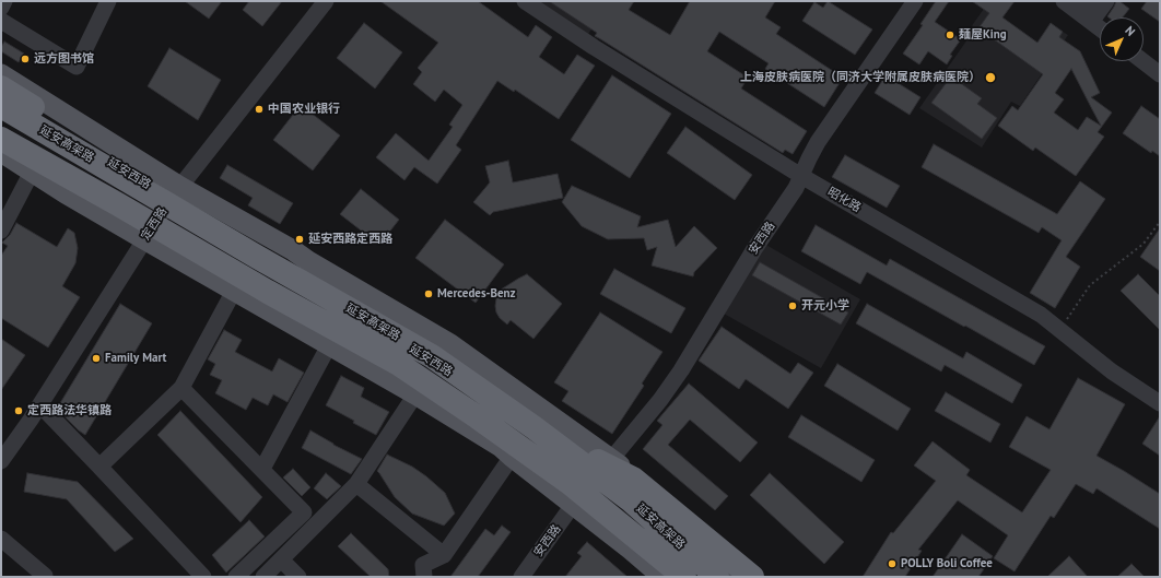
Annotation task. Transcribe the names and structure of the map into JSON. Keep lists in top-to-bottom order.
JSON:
{
  "streets": {
    "highway": ["延安高架路"],
    "main road": ["延安西路"],
    "street": ["昭化路", "定西路", "安西路"]
  },
  "crossings": [
    ["延安西路", "定西路"],
    ["延安西路", "安西路"],
    ["昭化路", "安西路"]
  ],
  "places": [
    "麺屋King",
    "远方图书馆",
    "上海皮肤病医院（同济大学附属皮肤病医院）",
    "中国农业银行",
    "延安西路定西路",
    "Mercedes-Benz",
    "开元小学",
    "Family Mart",
    "定西路法华镇路",
    "POLLY Boli Coffee"
  ],
  "north": "top right"
}
